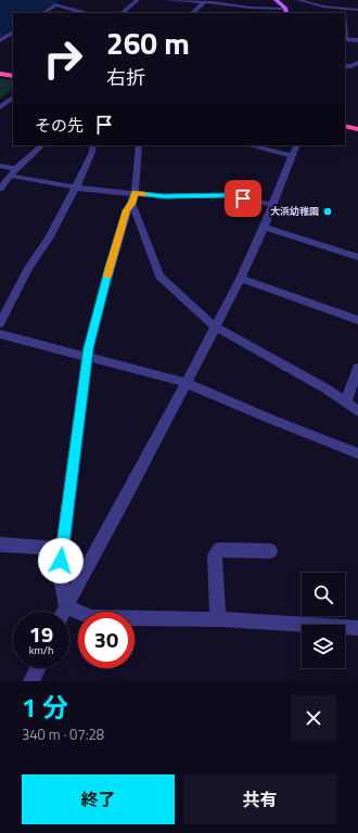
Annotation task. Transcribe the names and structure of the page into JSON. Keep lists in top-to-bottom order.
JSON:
{
  "places": ["大浜幼稚園"],
  "page": {
    "turn": ["260 m", "右折"],
    "then": "その先",
    "speed": "19 km/h",
    "limit": "30",
    "heading": ["1 分", "340 m · 07:28"],
    "buttons": ["終了", "共有"]
  }
}
